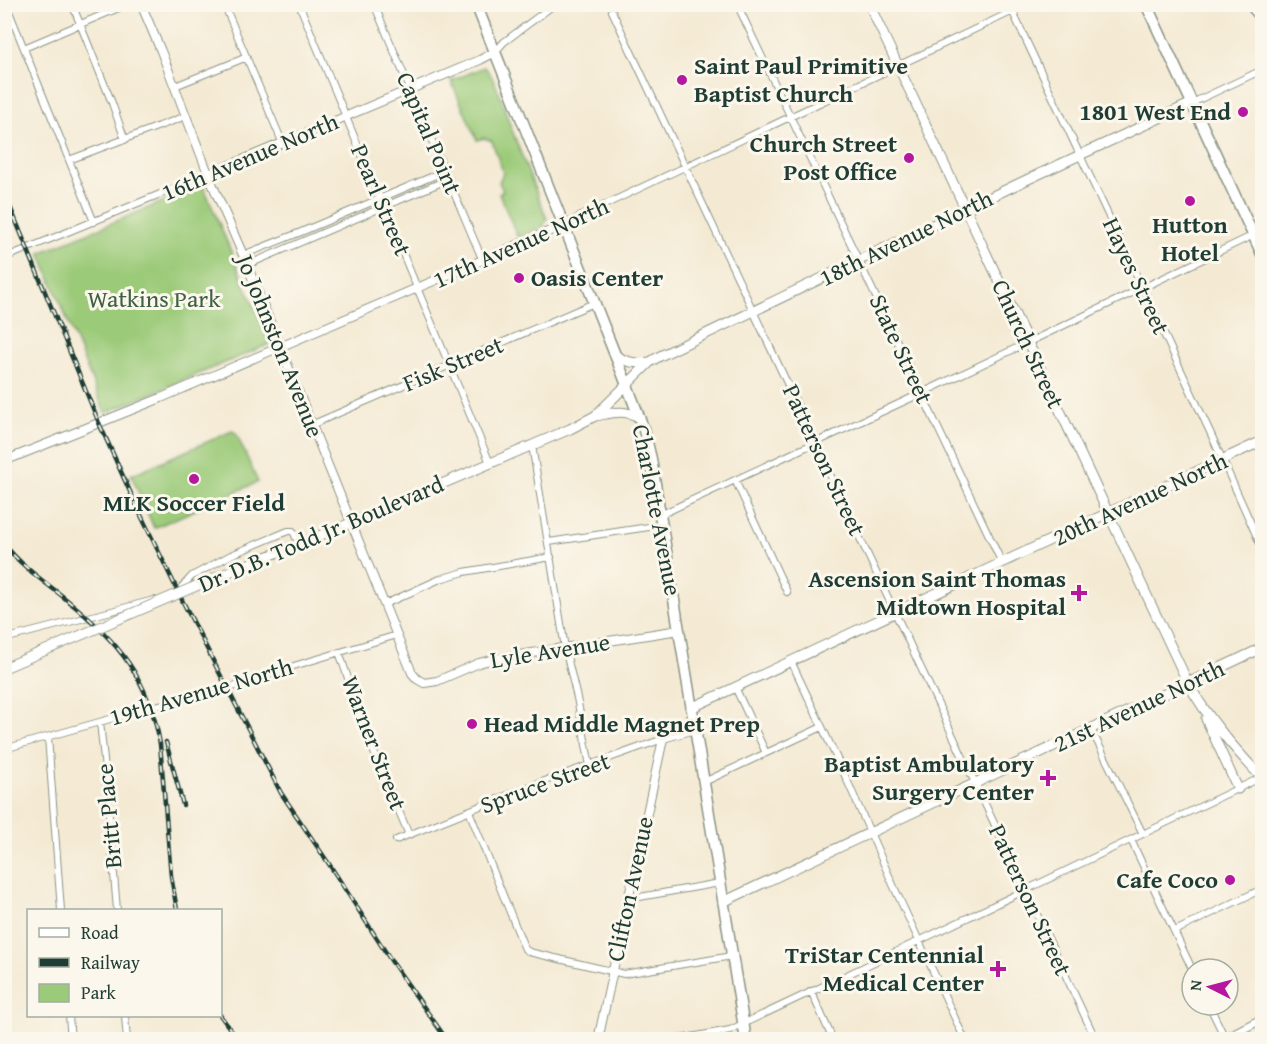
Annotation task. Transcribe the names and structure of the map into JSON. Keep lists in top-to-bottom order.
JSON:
{
  "streets": {
    "main road": [
      "18th Avenue North",
      "Church Street",
      "20th Avenue North",
      "Charlotte Avenue",
      "Dr. D.B. Todd Jr. Boulevard",
      "21st Avenue North"
    ],
    "street": [
      "Capital Point",
      "16th Avenue North",
      "Pearl Street",
      "17th Avenue North",
      "Hayes Street",
      "Jo Johnston Avenue",
      "State Street",
      "Fisk Street",
      "Patterson Street",
      "Lyle Avenue",
      "19th Avenue North",
      "Warner Street",
      "Spruce Street",
      "Britt Place",
      "Clifton Avenue"
    ]
  },
  "crossings": [
    ["Capital Point", "16th Avenue North"],
    ["Capital Point", "17th Avenue North"],
    ["16th Avenue North", "Pearl Street"],
    ["16th Avenue North", "Jo Johnston Avenue"],
    ["16th Avenue North", "Charlotte Avenue"],
    ["Pearl Street", "17th Avenue North"],
    ["Pearl Street", "Fisk Street"],
    ["Pearl Street", "Dr. D.B. Todd Jr. Boulevard"],
    ["18th Avenue North", "Hayes Street"],
    ["18th Avenue North", "Church Street"],
    ["18th Avenue North", "State Street"],
    ["18th Avenue North", "Patterson Street"],
    ["18th Avenue North", "Charlotte Avenue"],
    ["18th Avenue North", "Dr. D.B. Todd Jr. Boulevard"],
    ["17th Avenue North", "Hayes Street"],
    ["17th Avenue North", "Church Street"],
    ["17th Avenue North", "Jo Johnston Avenue"],
    ["17th Avenue North", "State Street"],
    ["17th Avenue North", "Patterson Street"],
    ["17th Avenue North", "Charlotte Avenue"],
    ["Hayes Street", "20th Avenue North"],
    ["Church Street", "20th Avenue North"],
    ["Church Street", "21st Avenue North"],
    ["Jo Johnston Avenue", "Fisk Street"],
    ["Jo Johnston Avenue", "Dr. D.B. Todd Jr. Boulevard"],
    ["Jo Johnston Avenue", "Lyle Avenue"],
    ["Jo Johnston Avenue", "19th Avenue North"],
    ["State Street", "20th Avenue North"],
    ["Fisk Street", "Charlotte Avenue"],
    ["Patterson Street", "20th Avenue North"],
    ["Patterson Street", "21st Avenue North"],
    ["20th Avenue North", "Charlotte Avenue"],
    ["Charlotte Avenue", "Dr. D.B. Todd Jr. Boulevard"],
    ["Charlotte Avenue", "Lyle Avenue"],
    ["Charlotte Avenue", "21st Avenue North"],
    ["Charlotte Avenue", "Spruce Street"],
    ["19th Avenue North", "Warner Street"],
    ["19th Avenue North", "Britt Place"],
    ["Warner Street", "Spruce Street"],
    ["Spruce Street", "Clifton Avenue"]
  ],
  "parks": ["Watkins Park"],
  "places": {
    "other": [
      "Saint Paul Primitive Baptist Church",
      "1801 West End",
      "Church Street Post Office",
      "Hutton Hotel",
      "Oasis Center",
      "MLK Soccer Field",
      "Head Middle Magnet Prep",
      "Cafe Coco"
    ],
    "health": ["Ascension Saint Thomas Midtown Hospital", "Baptist Ambulatory Surgery Center", "TriStar Centennial Medical Center"]
  },
  "legend": ["Road", "Railway", "Park"],
  "north": "left"
}
